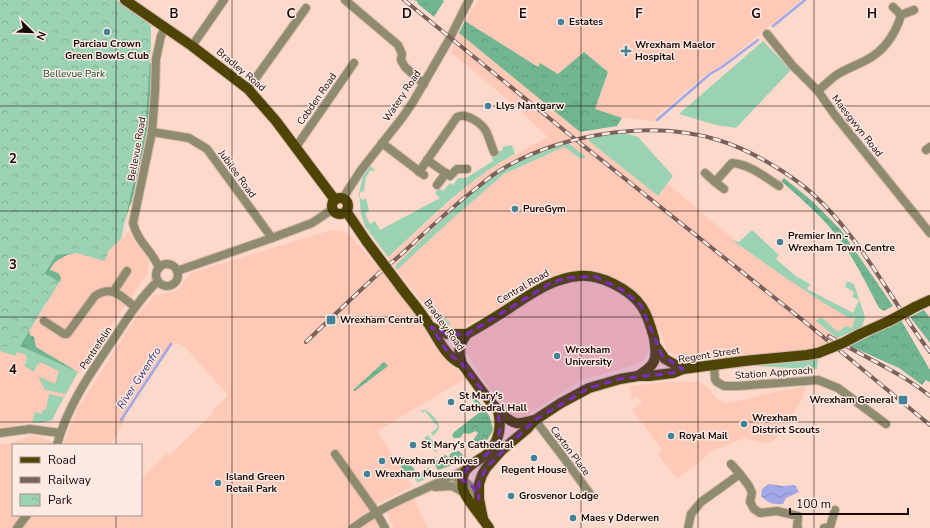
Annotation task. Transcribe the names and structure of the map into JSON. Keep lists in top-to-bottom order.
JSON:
{
  "streets": {
    "main road": ["Bradley Road", "Central Road", "Regent Street"],
    "street": [
      "Watery Road",
      "Cobden Road",
      "Maesgwyn Road",
      "Bellevue Road",
      "Jubilee Road",
      "Pentrefelin",
      "Station Approach",
      "Caxton Place"
    ]
  },
  "crossings": [
    ["Bradley Road", "Watery Road"],
    ["Bradley Road", "Cobden Road"],
    ["Bradley Road", "Bellevue Road"],
    ["Bradley Road", "Regent Street"],
    ["Bradley Road", "Caxton Place"],
    ["Watery Road", "Bellevue Road"],
    ["Watery Road", "Jubilee Road"],
    ["Watery Road", "Pentrefelin"],
    ["Bellevue Road", "Jubilee Road"],
    ["Bellevue Road", "Pentrefelin"],
    ["Central Road", "Regent Street"],
    ["Regent Street", "Station Approach"],
    ["Regent Street", "Caxton Place"]
  ],
  "water": ["River Gwenfro"],
  "parks": ["Bellevue Park"],
  "places": {
    "other": [
      "Estates",
      "Parciau Crown Green Bowls Club",
      "Llys Nantgarw",
      "PureGym",
      "Premier Inn - Wrexham Town Centre",
      "Wrexham University",
      "St Mary's Cathedral Hall",
      "Wrexham District Scouts",
      "Royal Mail",
      "St Mary's Cathedral",
      "Regent House",
      "Wrexham Archives",
      "Wrexham Museum",
      "Island Green Retail Park",
      "Grosvenor Lodge",
      "Maes y Dderwen"
    ],
    "health": ["Wrexham Maelor Hospital"],
    "transit": ["Wrexham Central", "Wrexham General"]
  },
  "legend": ["Road", "Railway", "Park"],
  "scale_bar": "100 m",
  "north": "bottom right",
  "grid": {
    "columns": [
      "B",
      "C",
      "D",
      "E",
      "F",
      "G",
      "H"
    ],
    "rows": ["2", "3", "4"]
  }
}
